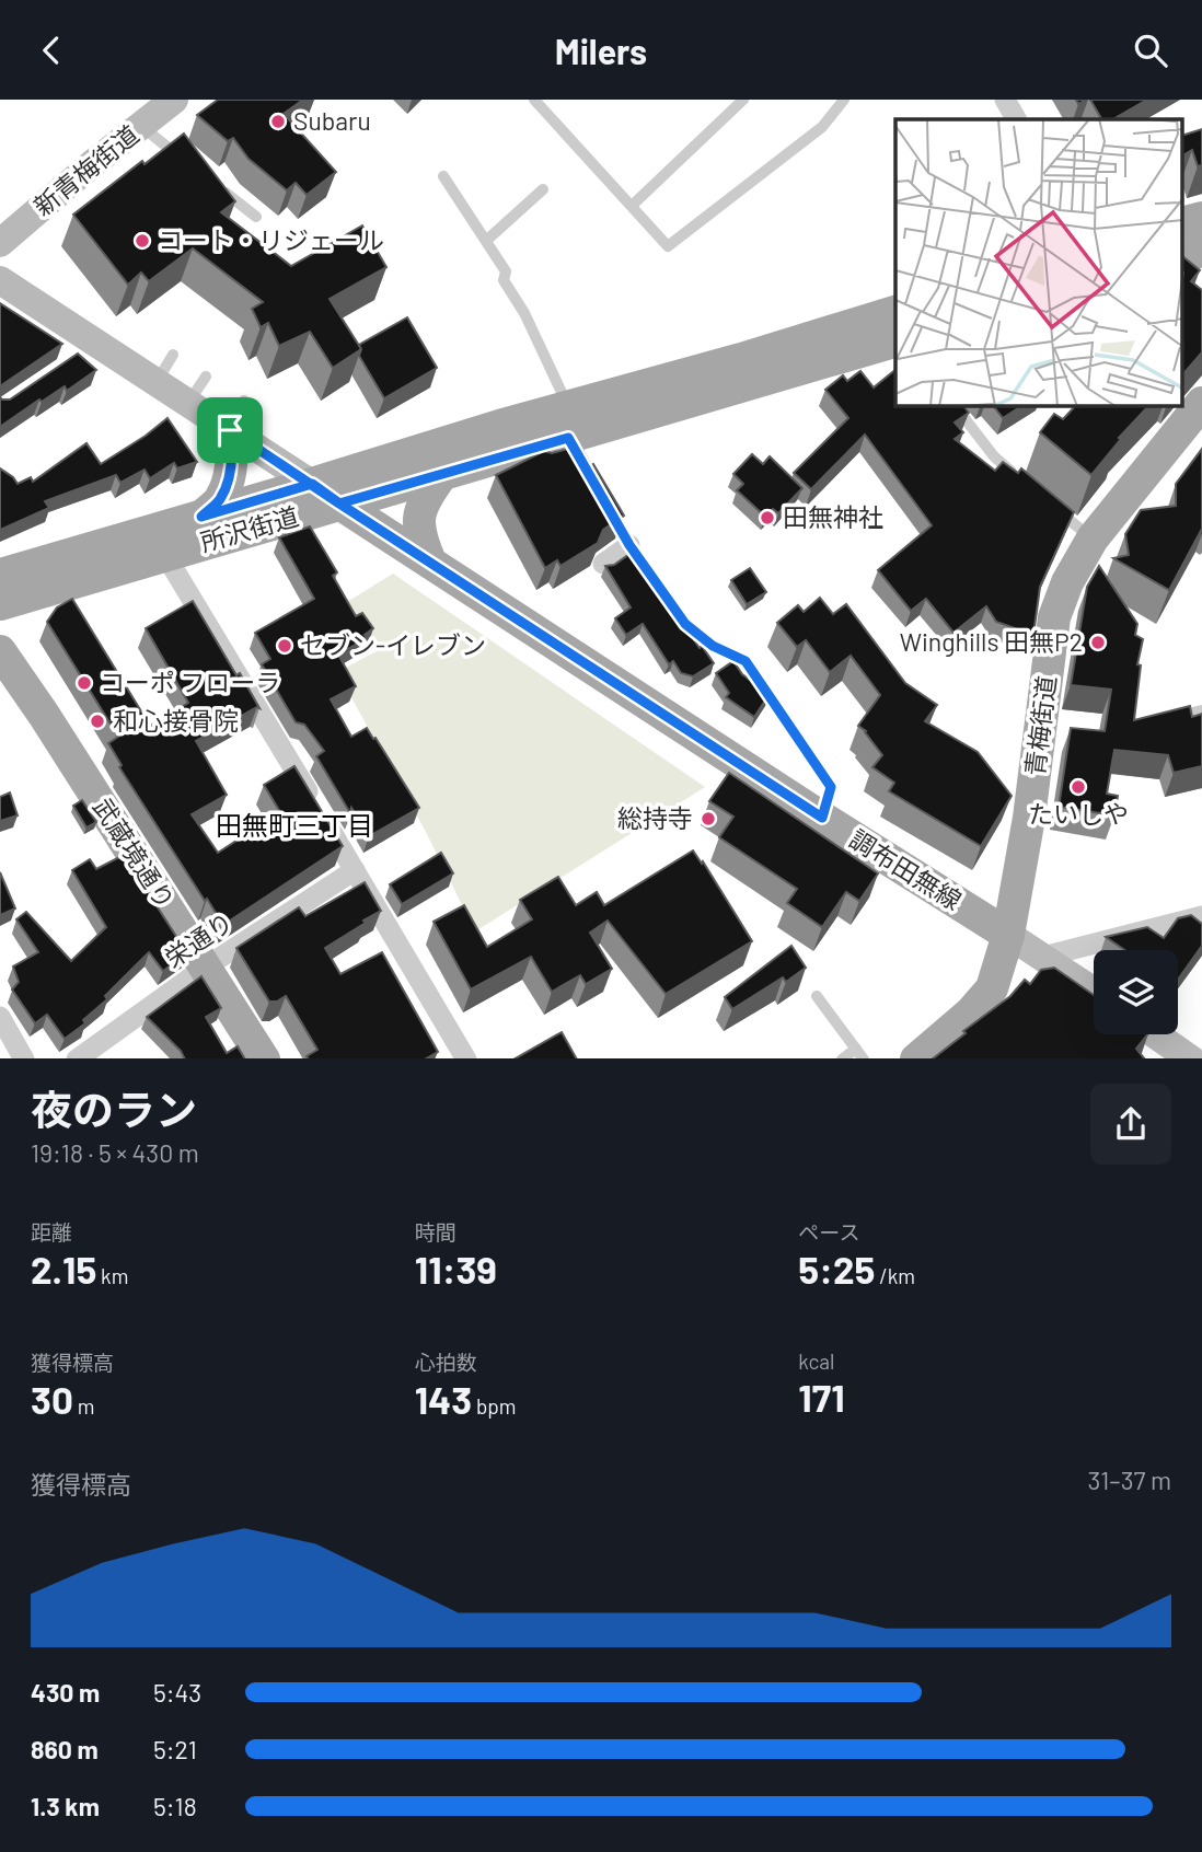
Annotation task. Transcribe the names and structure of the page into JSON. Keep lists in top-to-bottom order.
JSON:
{
  "streets": {
    "main road": [
      "新青梅街道",
      "所沢街道",
      "青梅街道",
      "武蔵境通り",
      "調布田無線"
    ],
    "street": ["栄通り"]
  },
  "crossings": [
    ["所沢街道", "調布田無線"],
    ["青梅街道", "調布田無線"],
    ["武蔵境通り", "栄通り"]
  ],
  "districts": ["田無町三丁目"],
  "places": [
    "Subaru",
    "コート・リジェール",
    "田無神社",
    "Winghills 田無P2",
    "セブン-イレブン",
    "コーポ フローラ",
    "和心接骨院",
    "たいしや",
    "総持寺"
  ],
  "page": {
    "header": "Milers",
    "heading": ["夜のラン", "19:18 · 5 × 430 m"],
    "stats": [
      ["距離", "2.15 km"],
      ["時間", "11:39"],
      ["ペース", "5:25 /km"],
      ["獲得標高", "30 m"],
      ["心拍数", "143 bpm"],
      ["kcal", "171"]
    ],
    "chart": ["獲得標高", "31–37 m"],
    "list": [
      {
        "name": "430 m",
        "note": "5:43"
      },
      {
        "name": "860 m",
        "note": "5:21"
      },
      {
        "name": "1.3 km",
        "note": "5:18"
      }
    ]
  }
}
